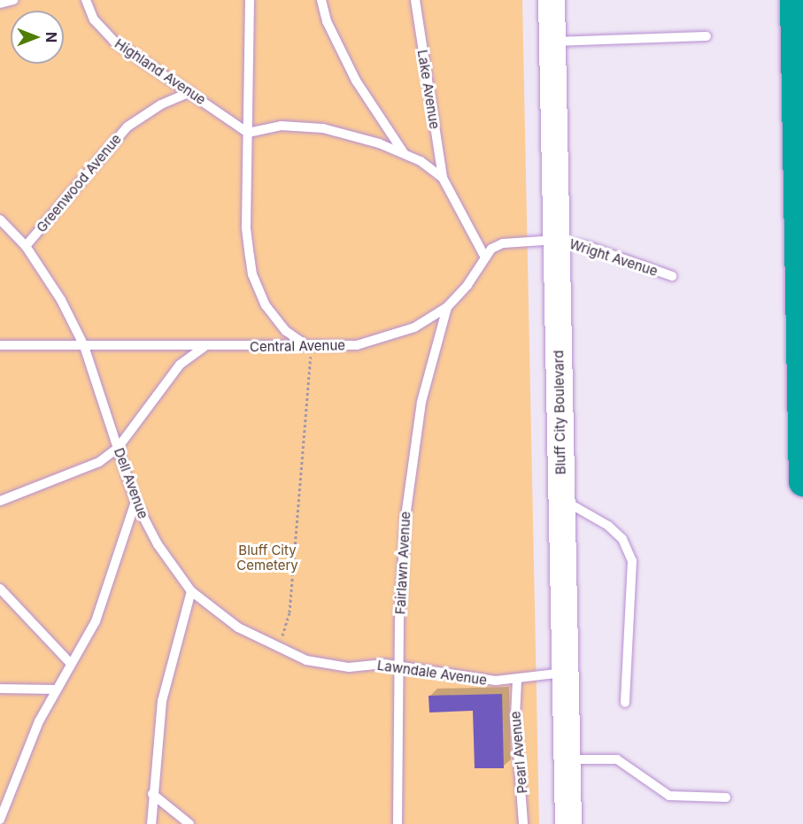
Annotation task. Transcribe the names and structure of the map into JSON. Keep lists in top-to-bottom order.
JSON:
{
  "streets": {
    "street": ["Bluff City Boulevard"],
    "lane": [
      "Highland Avenue",
      "Lake Avenue",
      "Greenwood Avenue",
      "Wright Avenue",
      "Central Avenue",
      "Dell Avenue",
      "Fairlawn Avenue",
      "Lawndale Avenue",
      "Pearl Avenue"
    ]
  },
  "crossings": [
    ["Highland Avenue", "Greenwood Avenue"],
    ["Greenwood Avenue", "Dell Avenue"],
    ["Wright Avenue", "Central Avenue"],
    ["Wright Avenue", "Bluff City Boulevard"],
    ["Central Avenue", "Bluff City Boulevard"],
    ["Central Avenue", "Dell Avenue"],
    ["Central Avenue", "Fairlawn Avenue"],
    ["Bluff City Boulevard", "Lawndale Avenue"],
    ["Dell Avenue", "Lawndale Avenue"],
    ["Fairlawn Avenue", "Lawndale Avenue"],
    ["Lawndale Avenue", "Pearl Avenue"]
  ],
  "parks": ["Bluff City Cemetery"],
  "north": "right"
}
